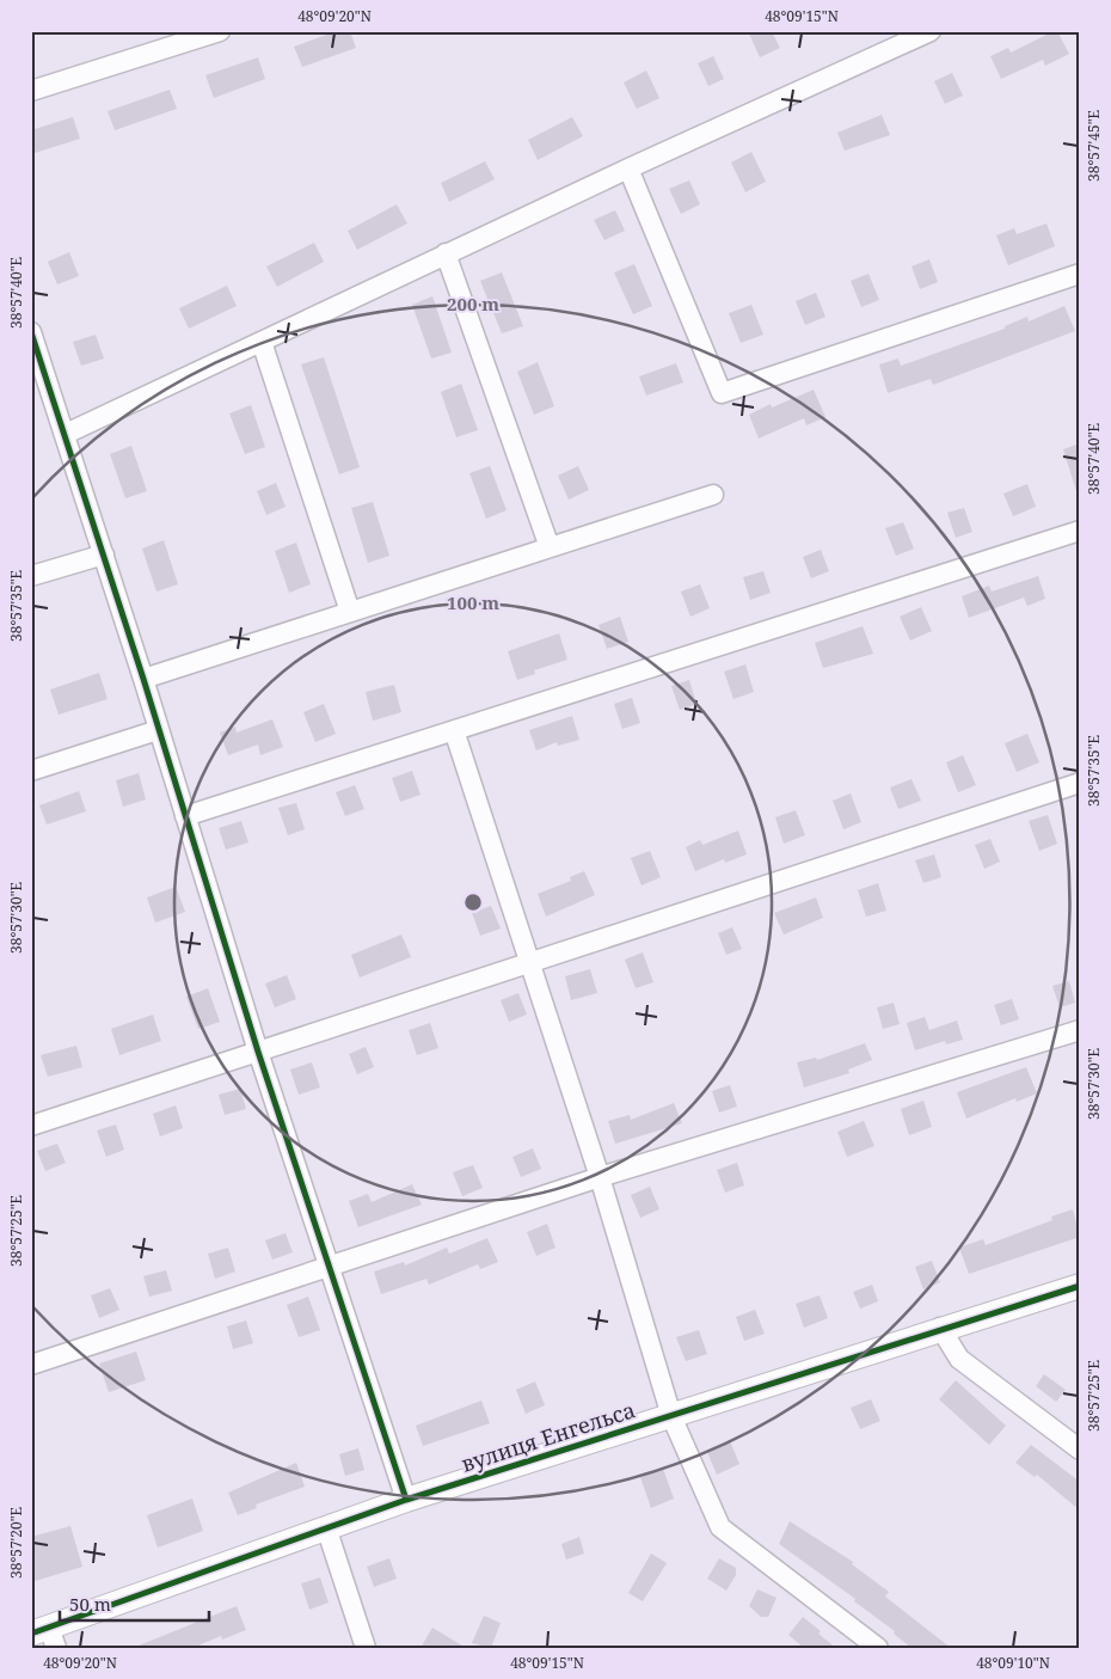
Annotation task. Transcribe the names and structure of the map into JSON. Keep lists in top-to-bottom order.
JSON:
{
  "streets": {
    "street": ["вулиця Енгельса"]
  },
  "scale_bar": "50 m",
  "coordinates": [
    "48°09'20\"N",
    "48°09'15\"N",
    "38°57'45\"E",
    "38°57'40\"E",
    "38°57'35\"E",
    "38°57'30\"E",
    "38°57'25\"E",
    "38°57'20\"E",
    "48°09'10\"N"
  ],
  "rings": ["200 m", "100 m"]
}
